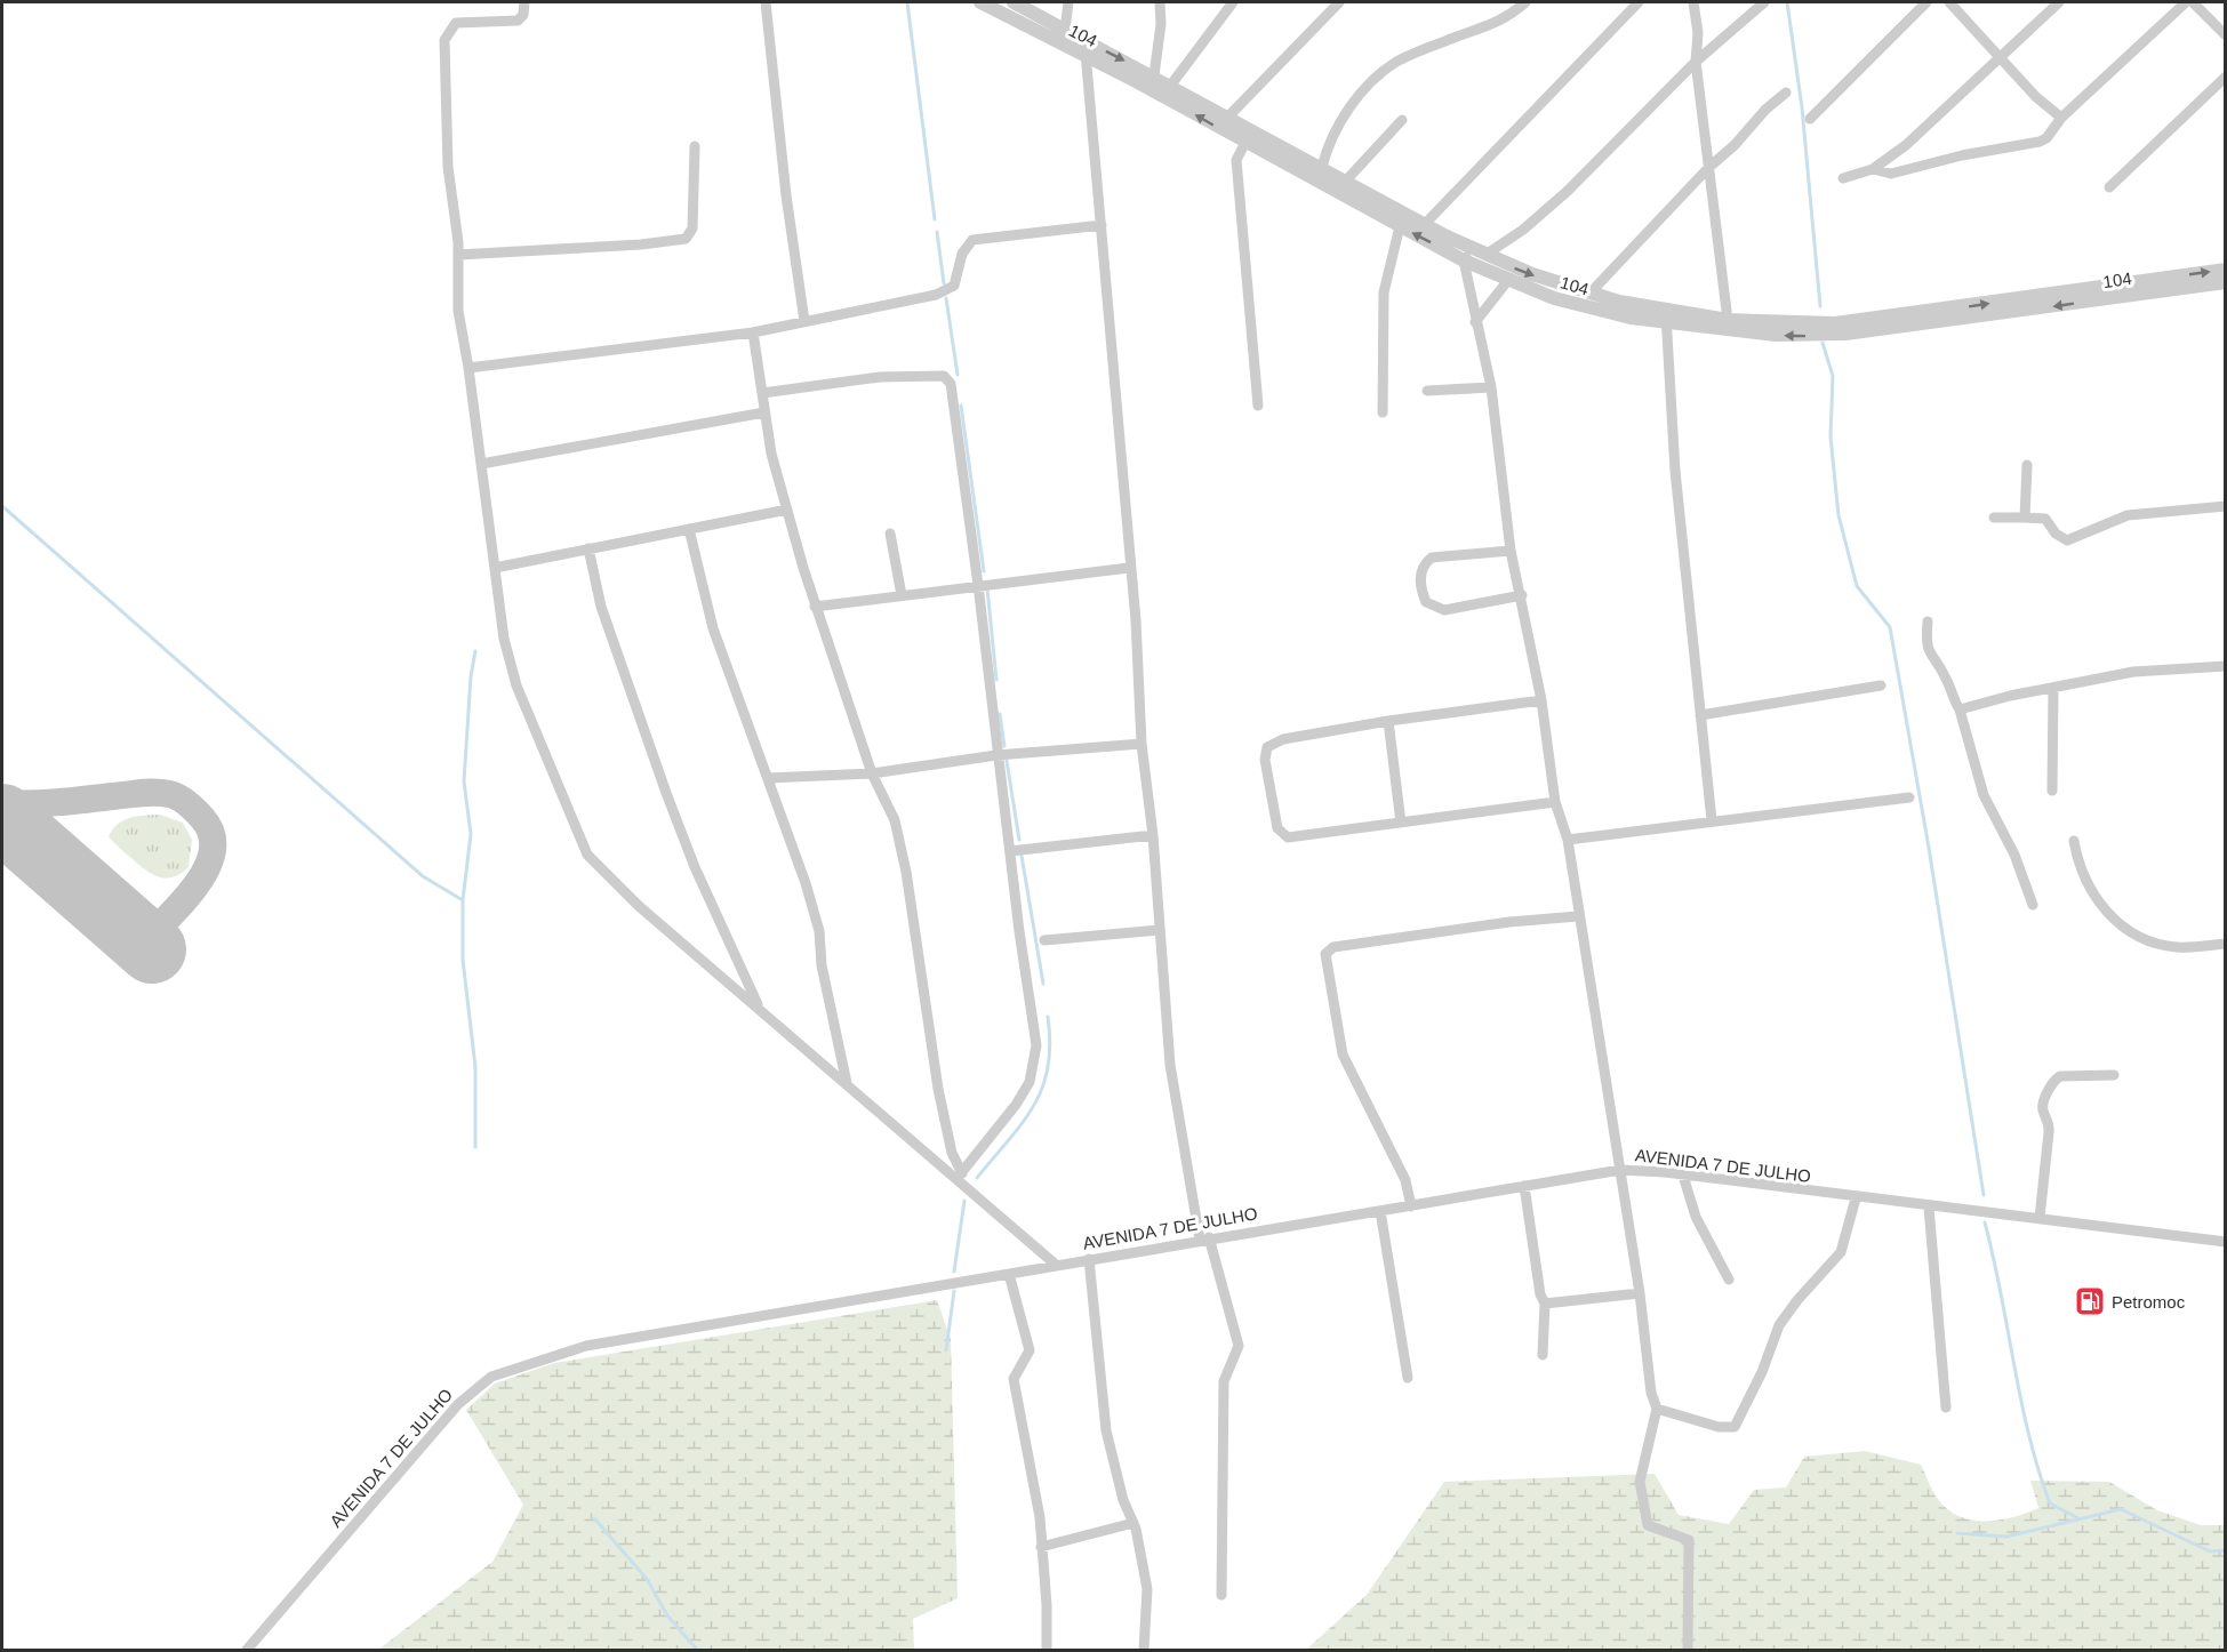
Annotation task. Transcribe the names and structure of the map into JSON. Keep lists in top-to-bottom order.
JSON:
{
  "streets": {
    "street": ["104", "AVENIDA 7 DE JULHO"]
  },
  "places": {
    "fuel station": ["Petromoc"]
  }
}
